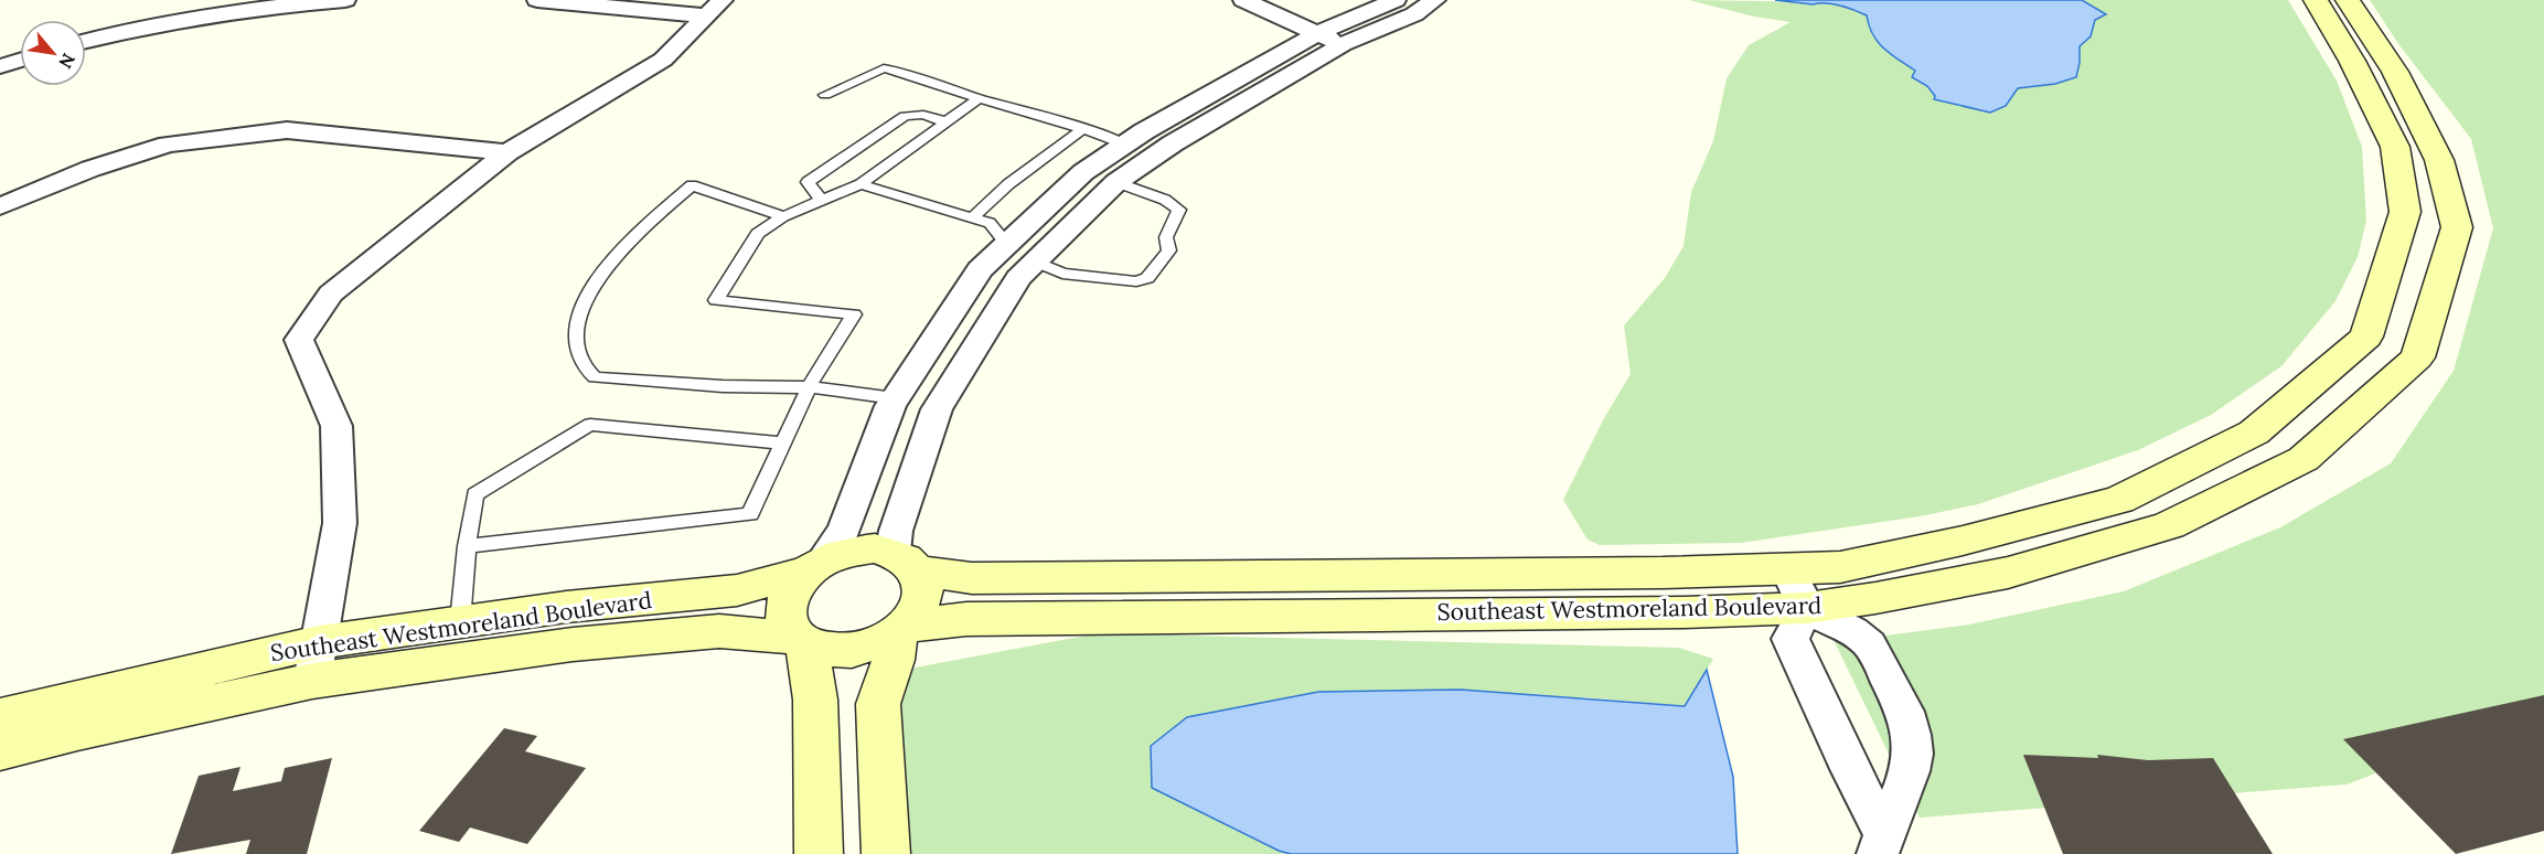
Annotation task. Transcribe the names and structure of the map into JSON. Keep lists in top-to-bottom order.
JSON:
{
  "streets": {
    "street": ["Southeast Westmoreland Boulevard"]
  },
  "north": "bottom right"
}
